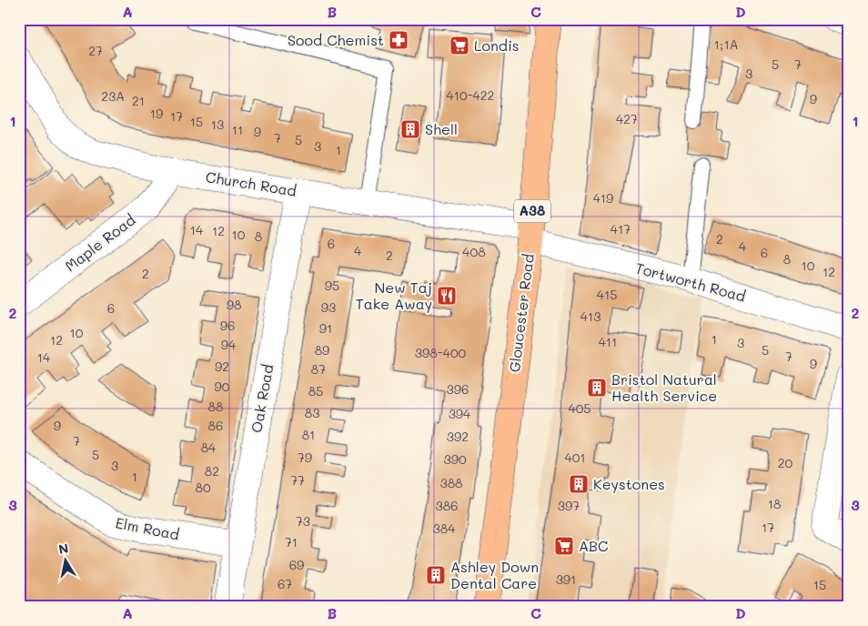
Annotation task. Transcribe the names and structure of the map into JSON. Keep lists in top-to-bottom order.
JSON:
{
  "streets": {
    "main road": ["A38", "Gloucester Road"],
    "street": [
      "Church Road",
      "Maple Road",
      "Tortworth Road",
      "Oak Road",
      "Elm Road"
    ]
  },
  "crossings": [
    ["Church Road", "Maple Road"],
    ["Church Road", "Tortworth Road"],
    ["Church Road", "Gloucester Road"],
    ["Church Road", "Oak Road"],
    ["Tortworth Road", "Gloucester Road"],
    ["Oak Road", "Elm Road"]
  ],
  "places": {
    "pharmacy": ["Sood Chemist"],
    "supermarket": ["Londis", "ABC"],
    "building": [
      "Shell",
      "Bristol Natural Health Service",
      "Keystones",
      "Ashley Down Dental Care"
    ],
    "restaurant": ["New Taj Take Away"]
  },
  "house_numbers": [
    "1;1A",
    "27",
    "5",
    "7",
    "3",
    "410-422",
    "23A",
    "9",
    "21",
    "19",
    "17",
    "427",
    "15",
    "13",
    "11",
    "9",
    "7",
    "5",
    "3",
    "1",
    "419",
    "417",
    "14",
    "12",
    "10",
    "8",
    "2",
    "6",
    "4",
    "4",
    "408",
    "6",
    "2",
    "8",
    "10",
    "12",
    "2",
    "95",
    "415",
    "98",
    "93",
    "6",
    "413",
    "96",
    "91",
    "10",
    "1",
    "12",
    "411",
    "3",
    "94",
    "89",
    "5",
    "398-400",
    "7",
    "14",
    "9",
    "92",
    "87",
    "90",
    "396",
    "85",
    "88",
    "405",
    "83",
    "394",
    "9",
    "86",
    "81",
    "392",
    "7",
    "84",
    "5",
    "79",
    "401",
    "390",
    "20",
    "3",
    "82",
    "1",
    "77",
    "388",
    "80",
    "18",
    "386",
    "397",
    "73",
    "17",
    "384",
    "71",
    "69",
    "391",
    "67",
    "15"
  ],
  "north": "top",
  "grid": {
    "columns": [
      "A",
      "B",
      "C",
      "D"
    ],
    "rows": ["1", "2", "3"]
  }
}
